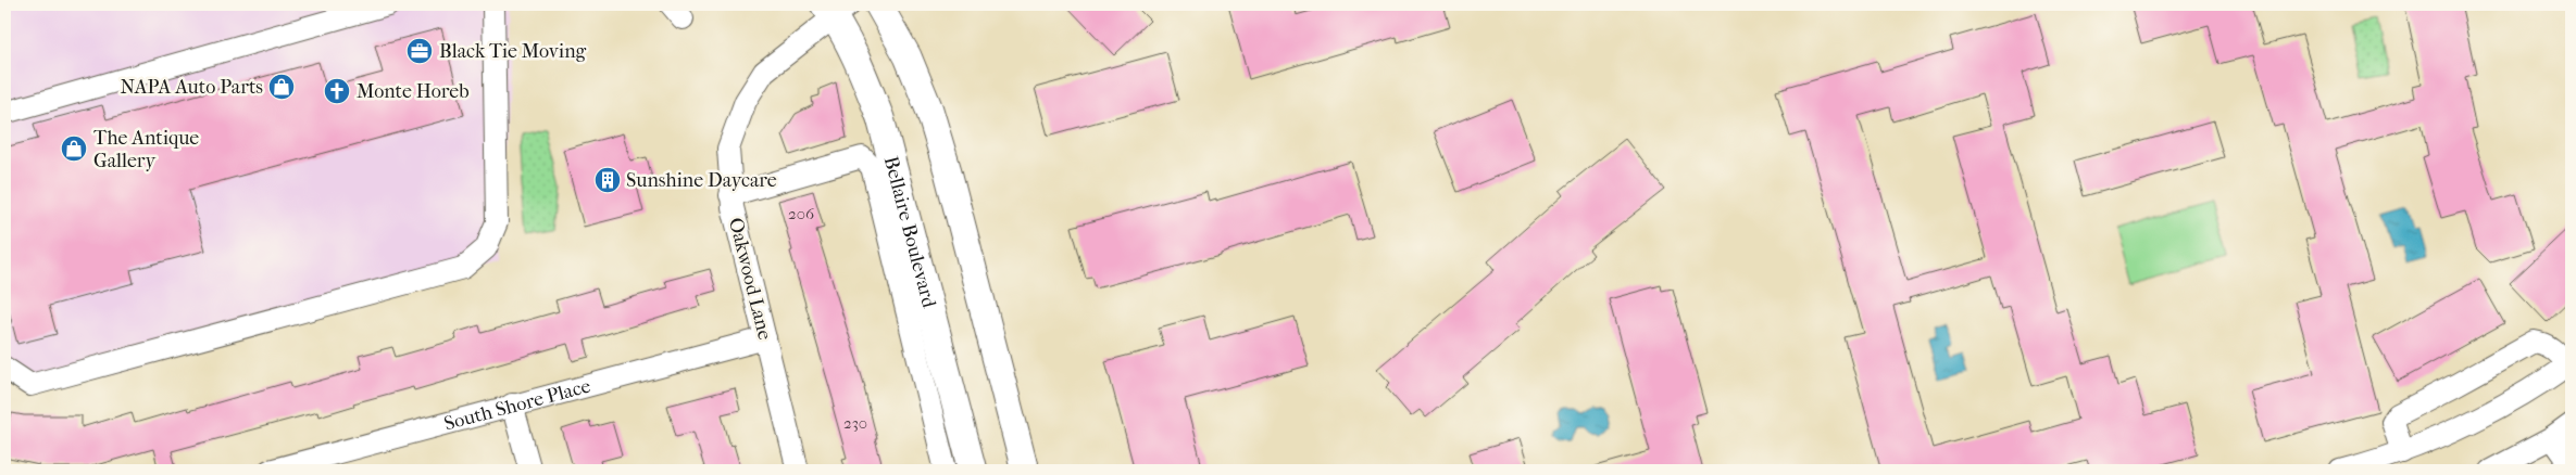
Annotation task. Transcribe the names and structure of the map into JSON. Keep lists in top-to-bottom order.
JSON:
{
  "streets": {
    "main road": ["Bellaire Boulevard"],
    "street": ["Oakwood Lane", "South Shore Place"]
  },
  "crossings": [
    ["Bellaire Boulevard", "Oakwood Lane"],
    ["Oakwood Lane", "South Shore Place"]
  ],
  "places": {
    "office": ["Black Tie Moving"],
    "shop": ["NAPA Auto Parts", "The Antique Gallery"],
    "church": ["Monte Horeb"],
    "building": ["Sunshine Daycare"]
  },
  "house_numbers": ["206", "230"]
}
